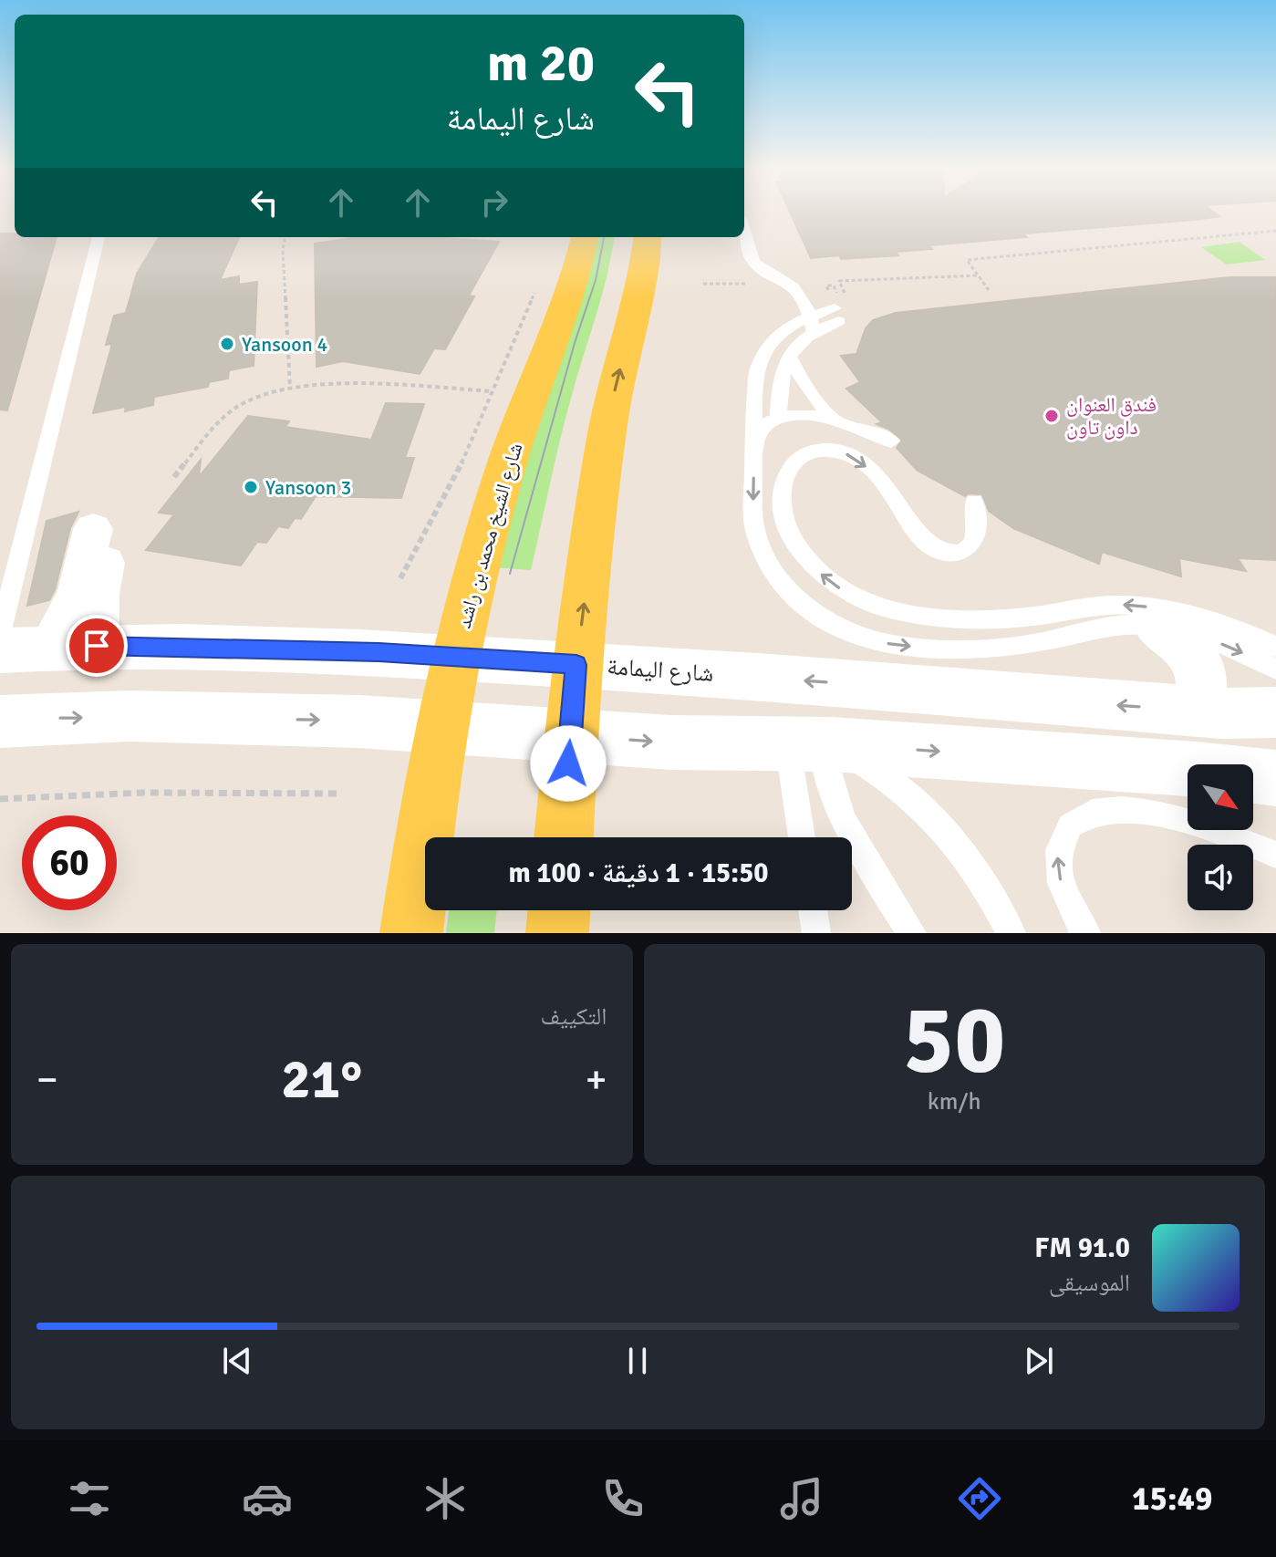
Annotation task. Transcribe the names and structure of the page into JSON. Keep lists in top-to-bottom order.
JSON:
{
  "streets": {
    "main road": ["شارع الشيخ محمد بن راشد"],
    "street": ["شارع اليمامة"]
  },
  "crossings": [
    ["شارع الشيخ محمد بن راشد", "شارع اليمامة"]
  ],
  "places": ["Yansoon 4", "فندق العنوان داون تاون", "Yansoon 3"],
  "north": "bottom right",
  "page": {
    "turn": ["20 m", "شارع اليمامة"],
    "limit": "60",
    "trip": "15:50 · 1 دقيقة · 100 m",
    "tile": [
      ["50", "km/h"],
      "التكييف"
    ],
    "heat": ["−", "21°", "+"],
    "song": ["91.0 FM", "الموسيقى"],
    "tabs": "15:49"
  }
}
